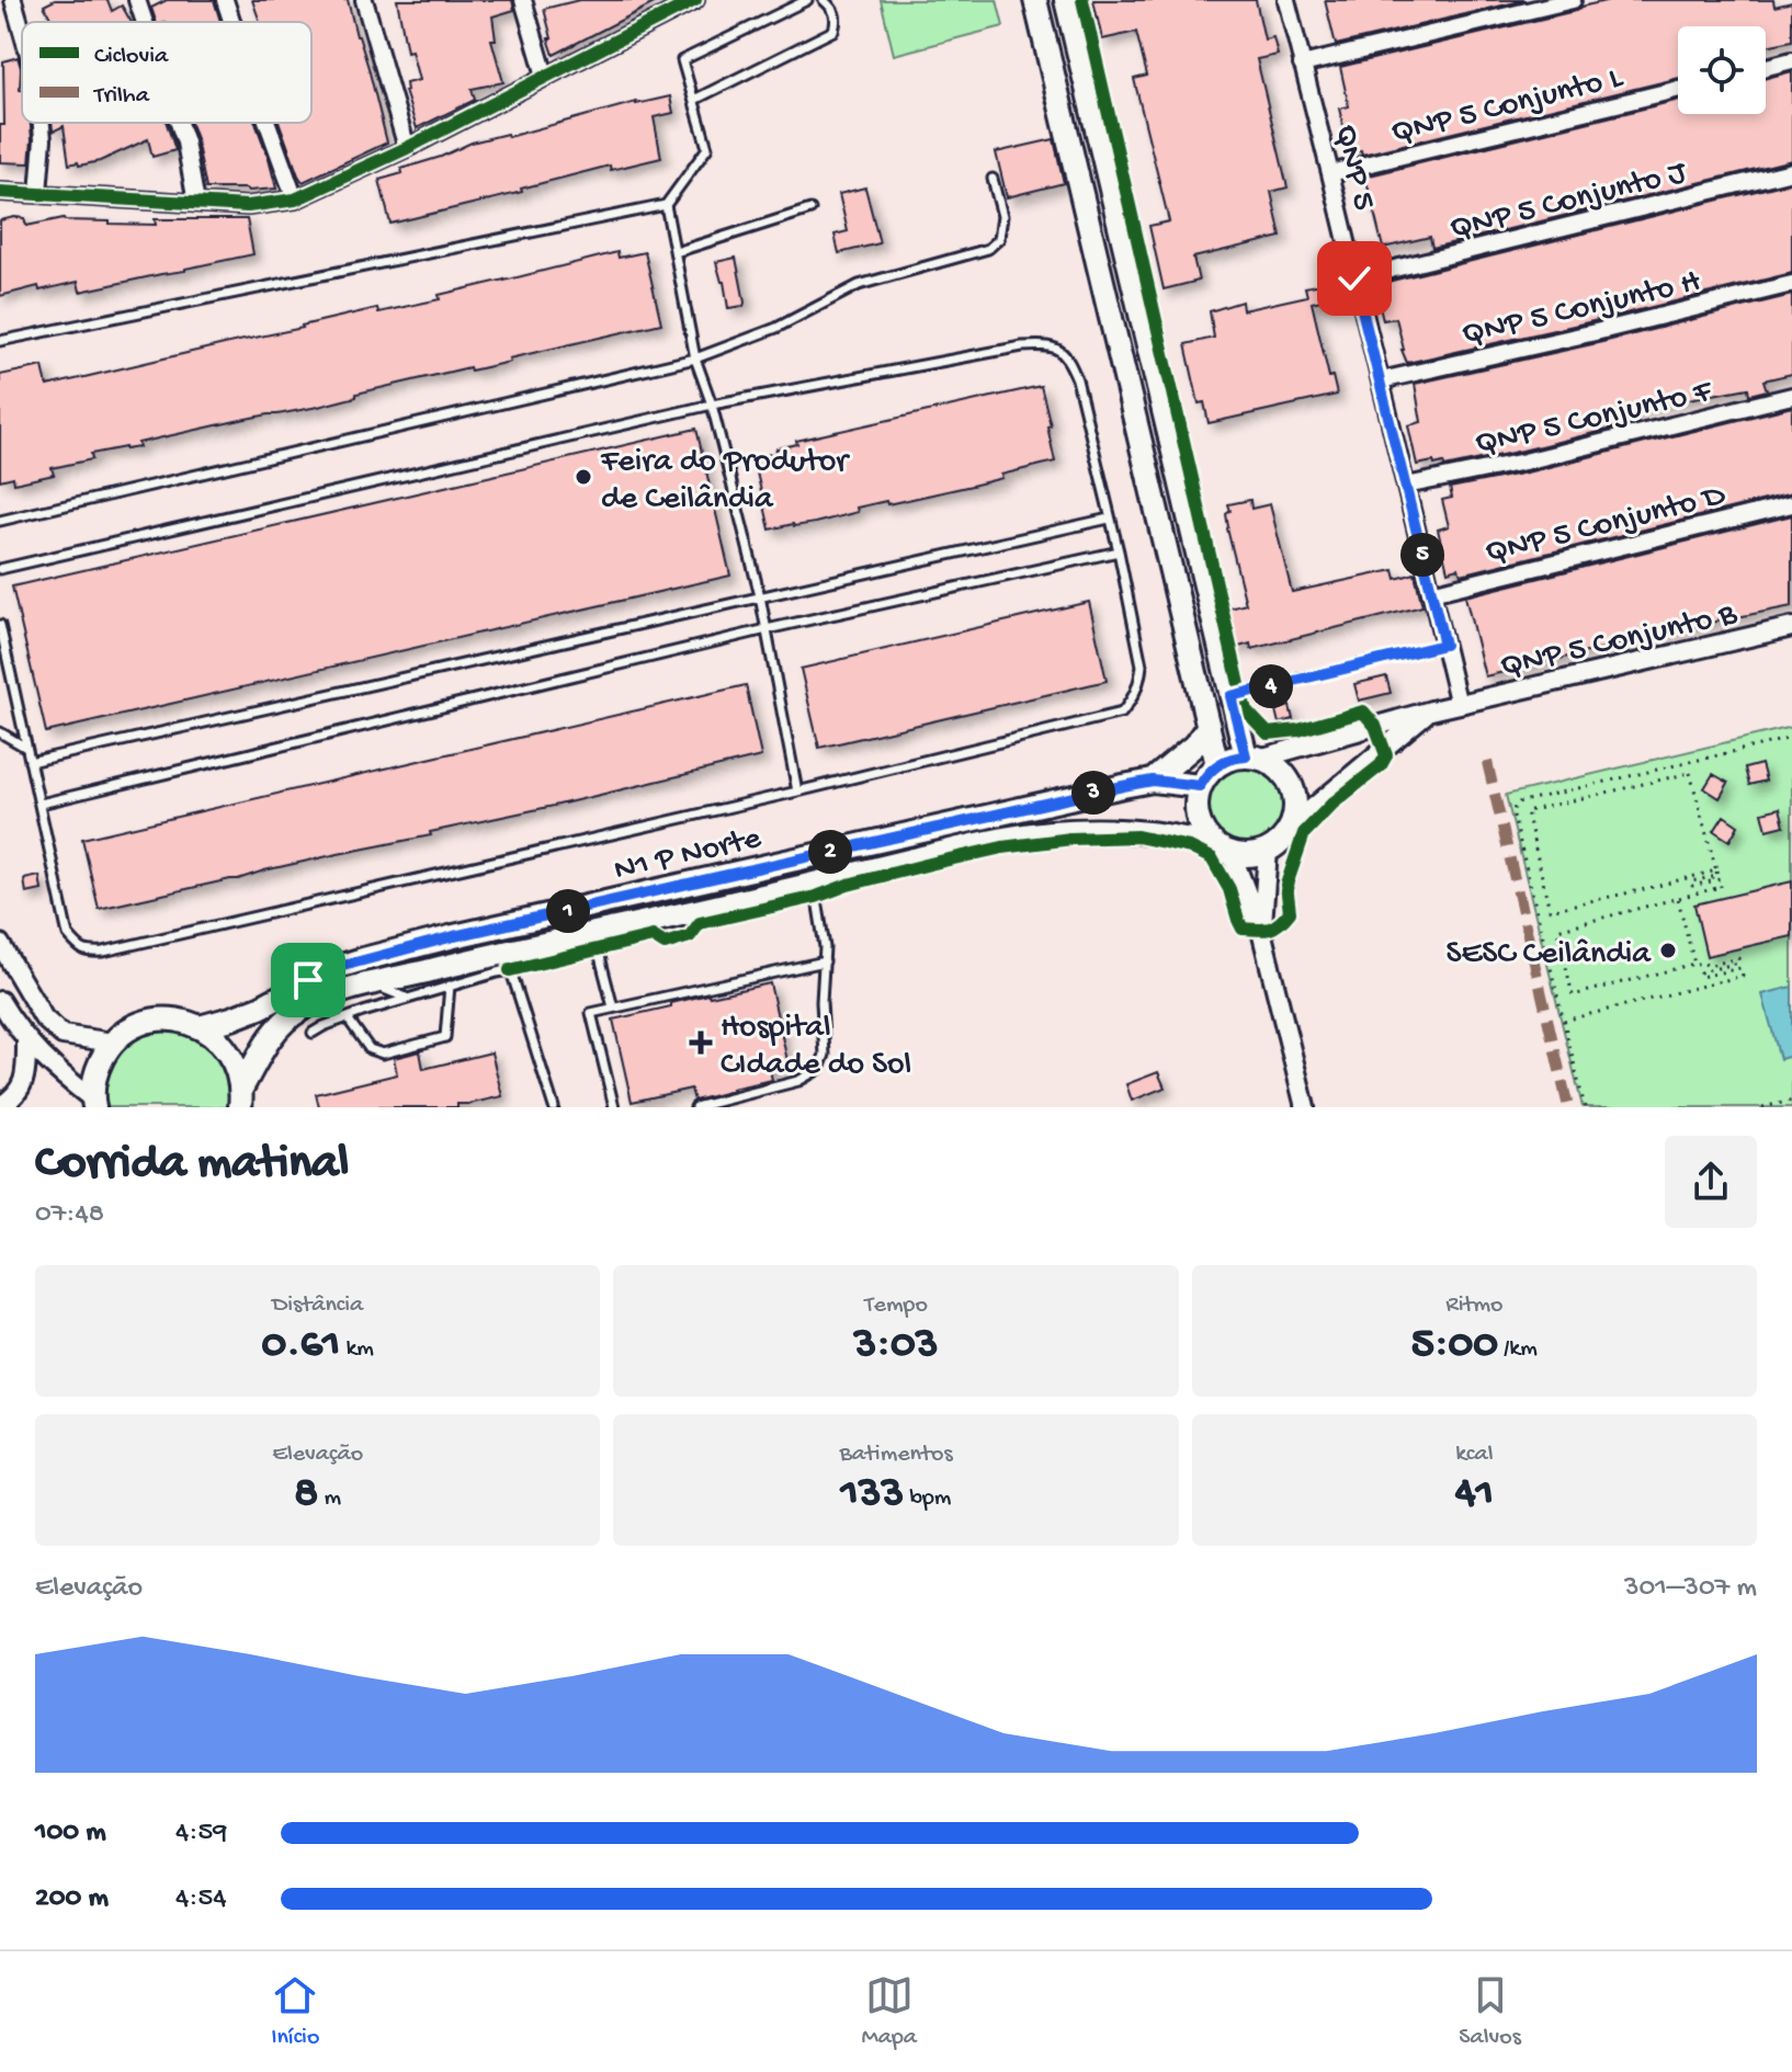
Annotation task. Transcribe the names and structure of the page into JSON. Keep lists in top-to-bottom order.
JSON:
{
  "streets": {
    "main road": ["N1 P Norte"],
    "street": [
      "QNP 5 Conjunto L",
      "QNP 5",
      "QNP 5 Conjunto J",
      "QNP 5 Conjunto H",
      "QNP 5 Conjunto F",
      "QNP 5 Conjunto D",
      "QNP 5 Conjunto B"
    ]
  },
  "crossings": [
    ["QNP 5 Conjunto L", "QNP 5"],
    ["QNP 5", "QNP 5 Conjunto J"],
    ["QNP 5", "QNP 5 Conjunto H"],
    ["QNP 5", "QNP 5 Conjunto F"],
    ["QNP 5", "QNP 5 Conjunto D"],
    ["QNP 5", "QNP 5 Conjunto B"]
  ],
  "places": {
    "other": ["Feira do Produtor de Ceilândia", "SESC Ceilândia"],
    "health": ["Hospital CIdade do Sol"]
  },
  "legend": ["Ciclovia", "Trilha"],
  "page": {
    "pins": [
      "5",
      "4",
      "3",
      "2",
      "1"
    ],
    "heading": ["Corrida matinal", "07:48"],
    "stats": [
      ["Distância", "0.61 km"],
      ["Tempo", "3:03"],
      ["Ritmo", "5:00 /km"],
      ["Elevação", "8 m"],
      ["Batimentos", "133 bpm"],
      ["kcal", "41"]
    ],
    "chart": ["Elevação", "301–307 m"],
    "list": [
      {
        "name": "100 m",
        "note": "4:59"
      },
      {
        "name": "200 m",
        "note": "4:54"
      }
    ],
    "tabs": ["Início", "Mapa", "Salvos"]
  }
}
